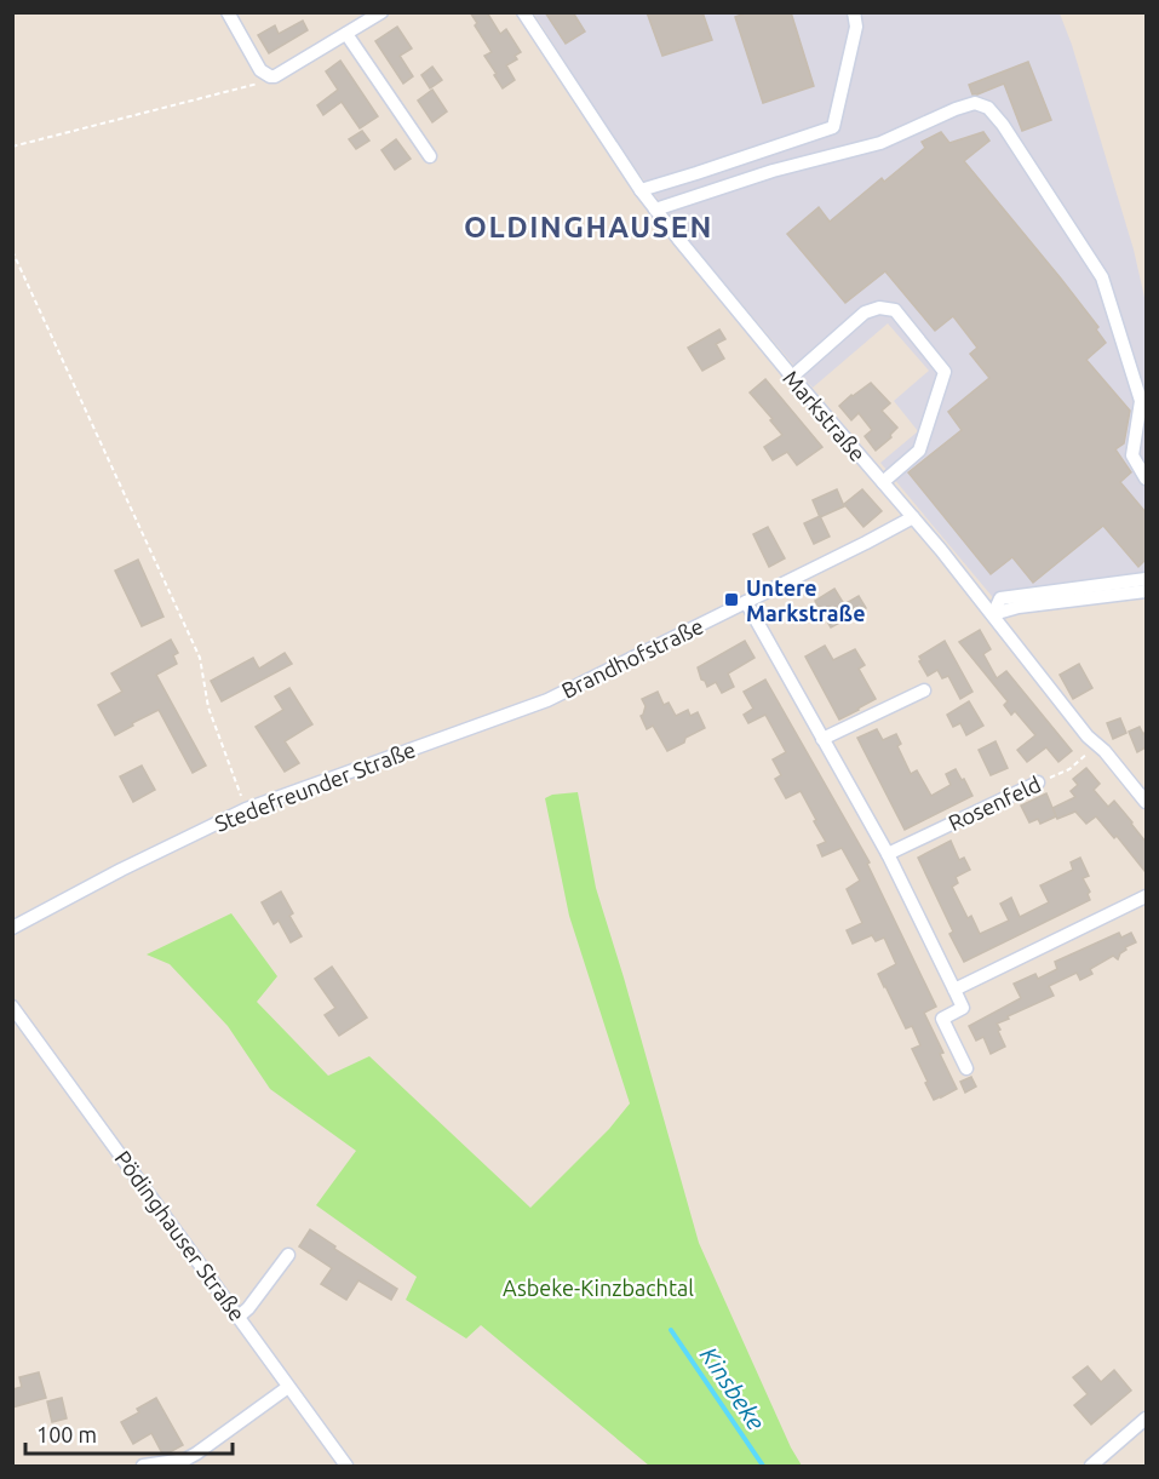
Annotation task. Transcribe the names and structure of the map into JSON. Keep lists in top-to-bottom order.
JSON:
{
  "streets": {
    "street": [
      "Markstraße",
      "Brandhofstraße",
      "Stedefreunder Straße",
      "Rosenfeld",
      "Pödinghauser Straße"
    ]
  },
  "crossings": [
    ["Markstraße", "Brandhofstraße"],
    ["Markstraße", "Rosenfeld"],
    ["Brandhofstraße", "Stedefreunder Straße"]
  ],
  "districts": ["OLDINGHAUSEN"],
  "water": ["Kinsbeke"],
  "parks": ["Asbeke-Kinzbachtal"],
  "places": {
    "transit": ["Untere Markstraße"]
  },
  "scale_bar": "100 m"
}
